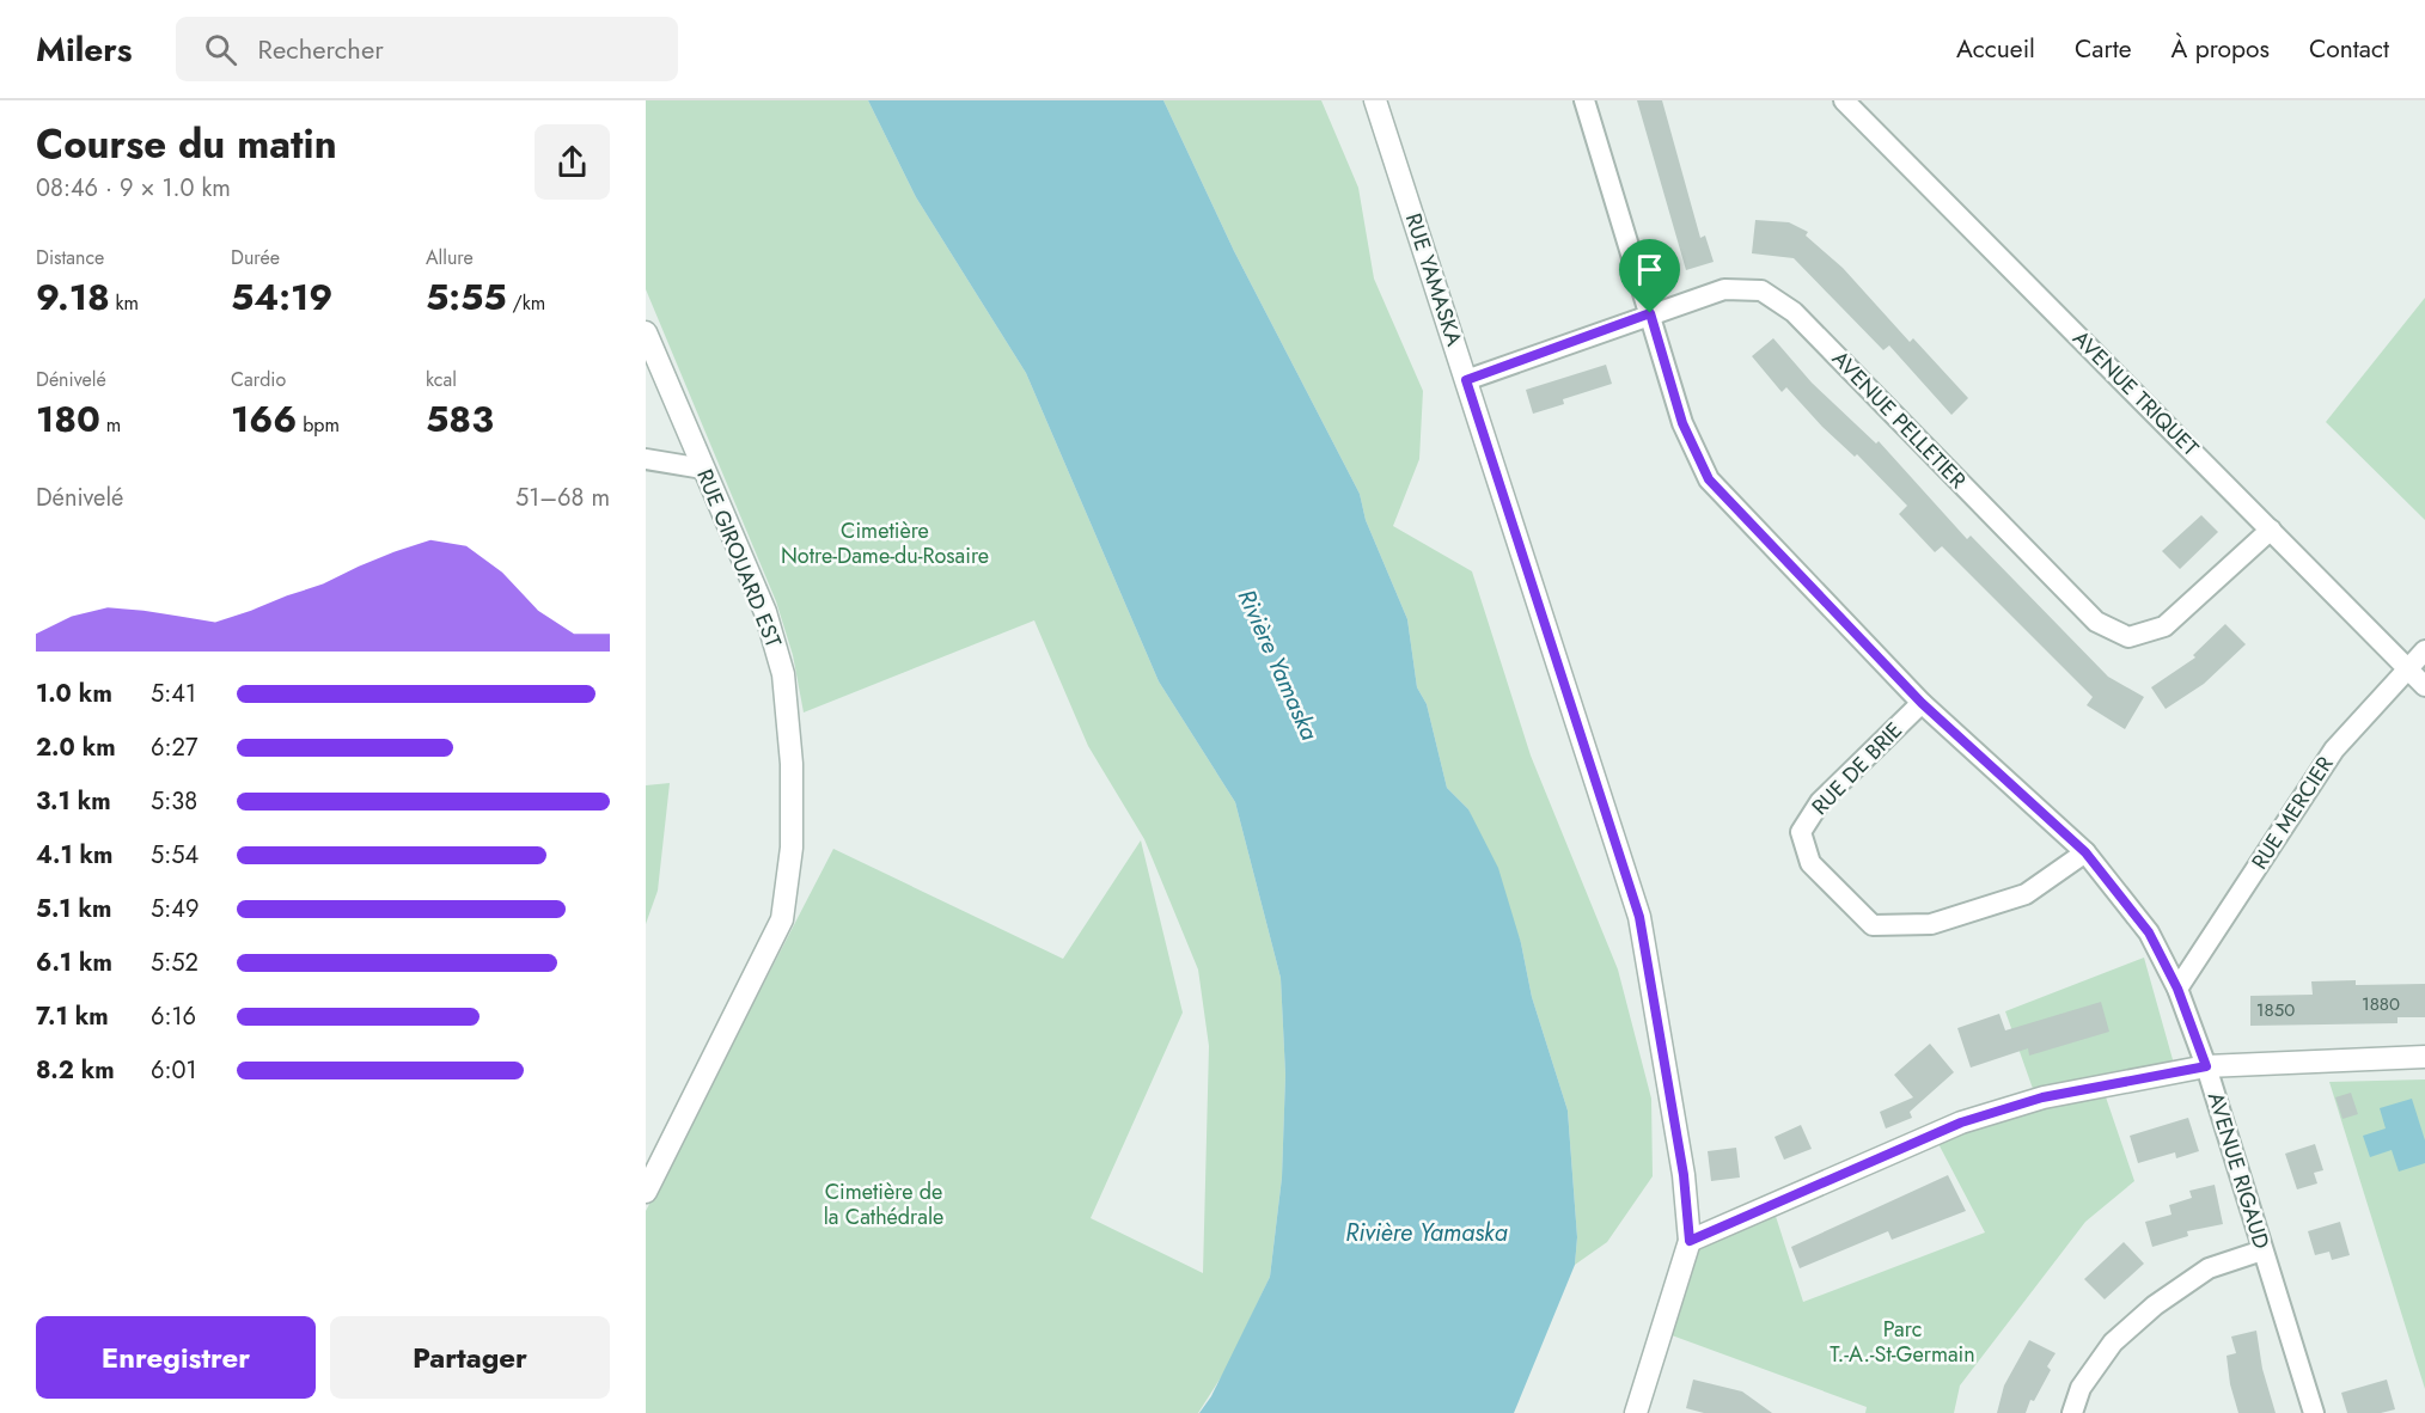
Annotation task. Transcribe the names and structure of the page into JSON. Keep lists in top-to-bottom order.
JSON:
{
  "streets": {
    "street": [
      "RUE YAMASKA",
      "AVENUE TRIQUET",
      "AVENUE PELLETIER",
      "RUE GIROUARD EST",
      "RUE DE BRIE",
      "RUE MERCIER",
      "AVENUE RIGAUD"
    ]
  },
  "crossings": [
    ["RUE YAMASKA", "AVENUE PELLETIER"],
    ["AVENUE TRIQUET", "AVENUE PELLETIER"],
    ["AVENUE TRIQUET", "RUE MERCIER"],
    ["AVENUE PELLETIER", "AVENUE RIGAUD"],
    ["RUE DE BRIE", "AVENUE RIGAUD"],
    ["RUE MERCIER", "AVENUE RIGAUD"]
  ],
  "water": ["Rivière Yamaska"],
  "parks": ["Cimetière Notre-Dame-du-Rosaire", "Cimetière de la Cathédrale", "Parc T.-A.-St-Germain"],
  "house_numbers": ["1880", "1850"],
  "page": {
    "header": "Milers",
    "search": "Rechercher",
    "nav": [
      "Accueil",
      "Carte",
      "À propos",
      "Contact"
    ],
    "heading": ["Course du matin", "08:46 · 9 × 1.0 km"],
    "stats": [
      ["Distance", "9.18 km"],
      ["Durée", "54:19"],
      ["Allure", "5:55 /km"],
      ["Dénivelé", "180 m"],
      ["Cardio", "166 bpm"],
      ["kcal", "583"]
    ],
    "chart": ["Dénivelé", "51–68 m"],
    "list": [
      {
        "name": "1.0 km",
        "note": "5:41"
      },
      {
        "name": "2.0 km",
        "note": "6:27"
      },
      {
        "name": "3.1 km",
        "note": "5:38"
      },
      {
        "name": "4.1 km",
        "note": "5:54"
      },
      {
        "name": "5.1 km",
        "note": "5:49"
      },
      {
        "name": "6.1 km",
        "note": "5:52"
      },
      {
        "name": "7.1 km",
        "note": "6:16"
      },
      {
        "name": "8.2 km",
        "note": "6:01"
      }
    ],
    "buttons": ["Enregistrer", "Partager"]
  }
}
